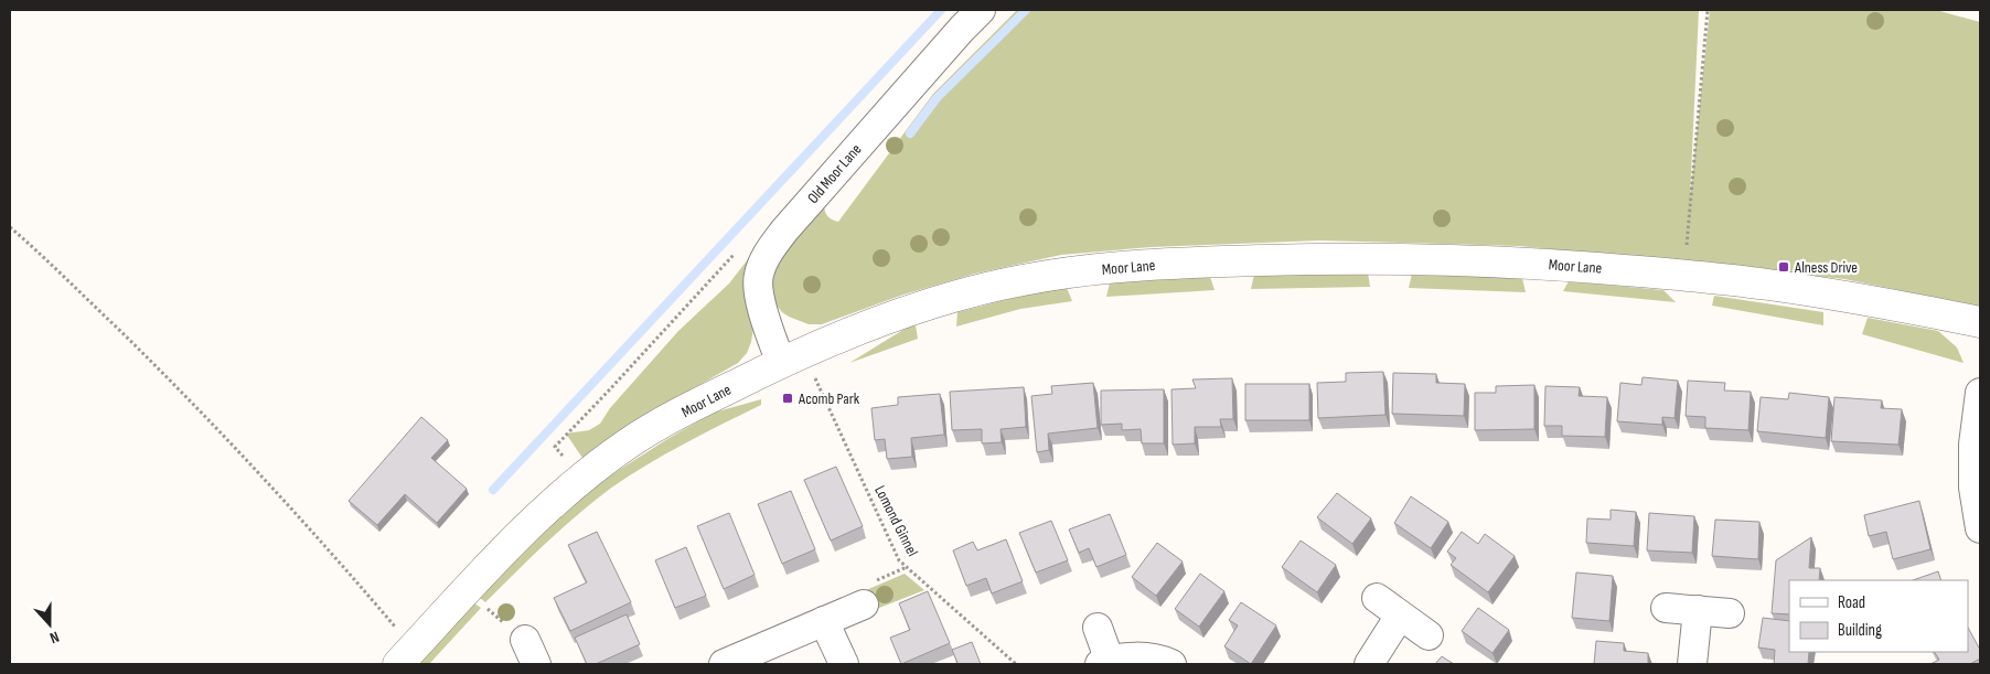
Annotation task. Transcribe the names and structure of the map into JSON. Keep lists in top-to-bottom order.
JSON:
{
  "streets": {
    "street": ["Old Moor Lane", "Moor Lane"],
    "path": ["Lomond Ginnel"]
  },
  "crossings": [
    ["Old Moor Lane", "Moor Lane"],
    ["Old Moor Lane", "Lomond Ginnel"],
    ["Moor Lane", "Lomond Ginnel"]
  ],
  "places": {
    "transit": ["Alness Drive", "Acomb Park"]
  },
  "legend": ["Road", "Building"],
  "north": "bottom"
}
